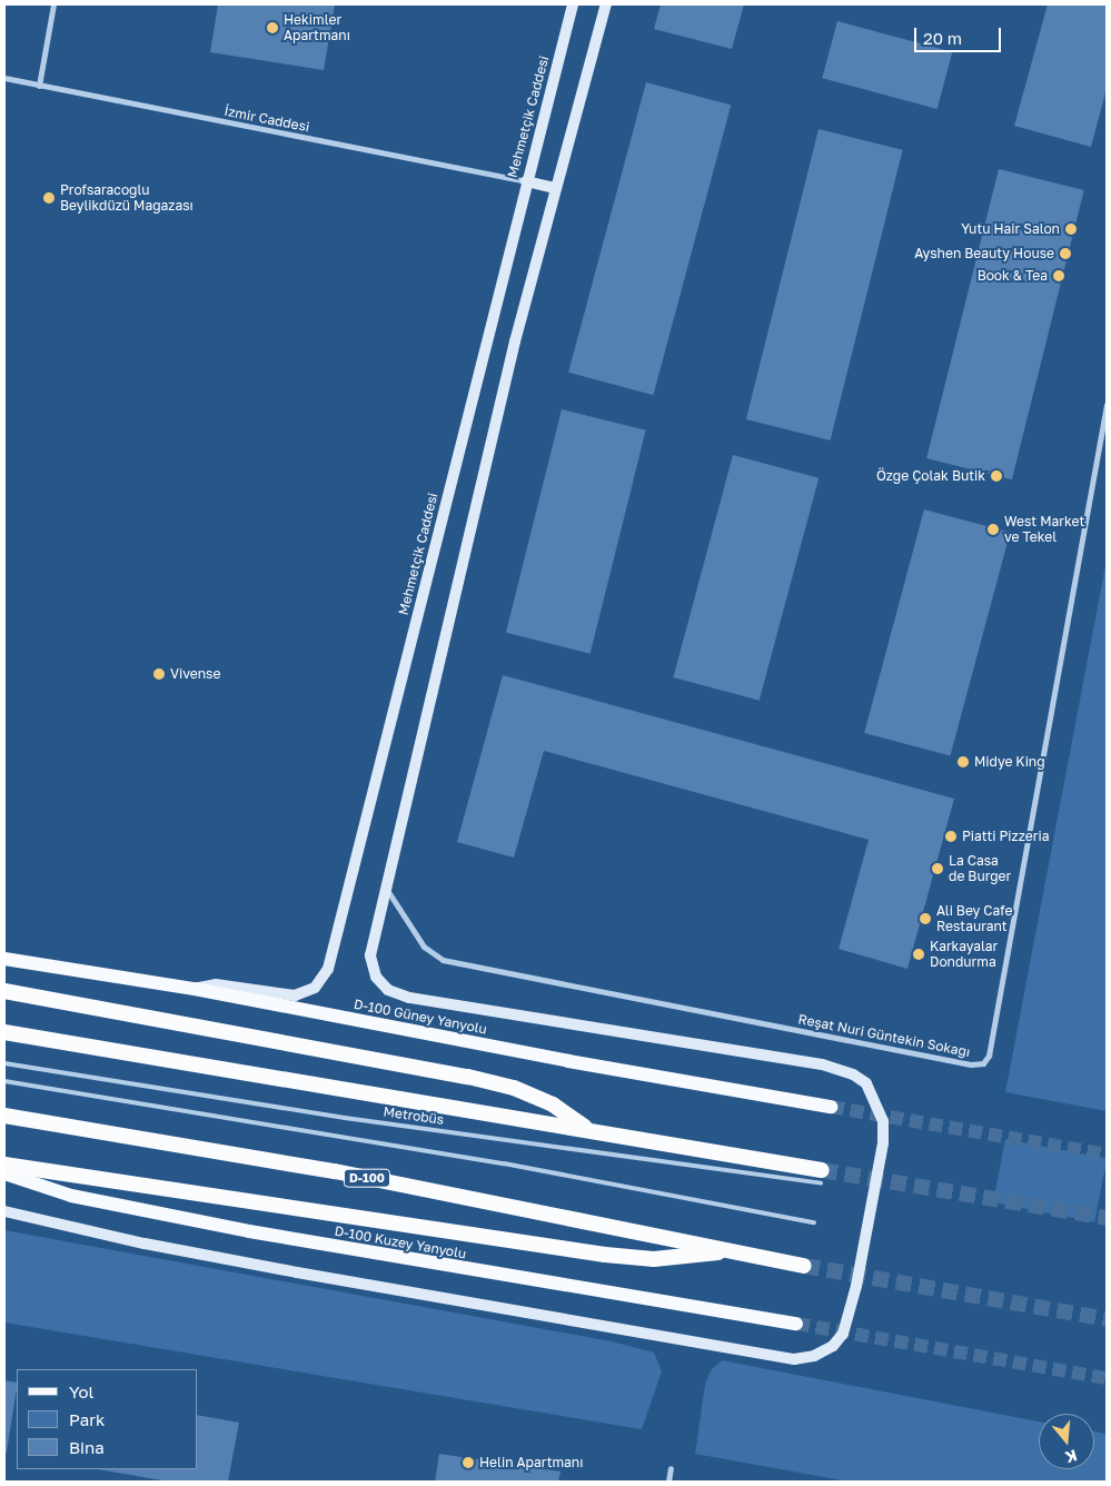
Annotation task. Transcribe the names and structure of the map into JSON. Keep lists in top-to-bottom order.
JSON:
{
  "streets": {
    "highway": ["D-100"],
    "main road": ["Mehmetçik Caddesi", "D-100 Güney Yanyolu", "D-100 Kuzey Yanyolu"],
    "street": ["İzmir Caddesi", "Reşat Nuri Güntekin Sokağı"],
    "lane": ["Metrobüs"]
  },
  "crossings": [
    ["Mehmetçik Caddesi", "İzmir Caddesi"],
    ["Mehmetçik Caddesi", "D-100 Güney Yanyolu"]
  ],
  "places": [
    "Hekimler Apartmanı",
    "Profsaracoglu Beylikdüzü Mağazası",
    "Yutu Hair Salon",
    "Ayshen Beauty House",
    "Book & Tea",
    "Özge Çolak Butik",
    "West Market ve Tekel",
    "Vivense",
    "Midye King",
    "Piatti Pizzeria",
    "La Casa de Burger",
    "Ali Bey Cafe Restaurant",
    "Karkayalar Dondurma",
    "Helin Apartmanı"
  ],
  "legend": ["Yol", "Park", "Bina"],
  "scale_bar": "20 m",
  "north": "bottom"
}
